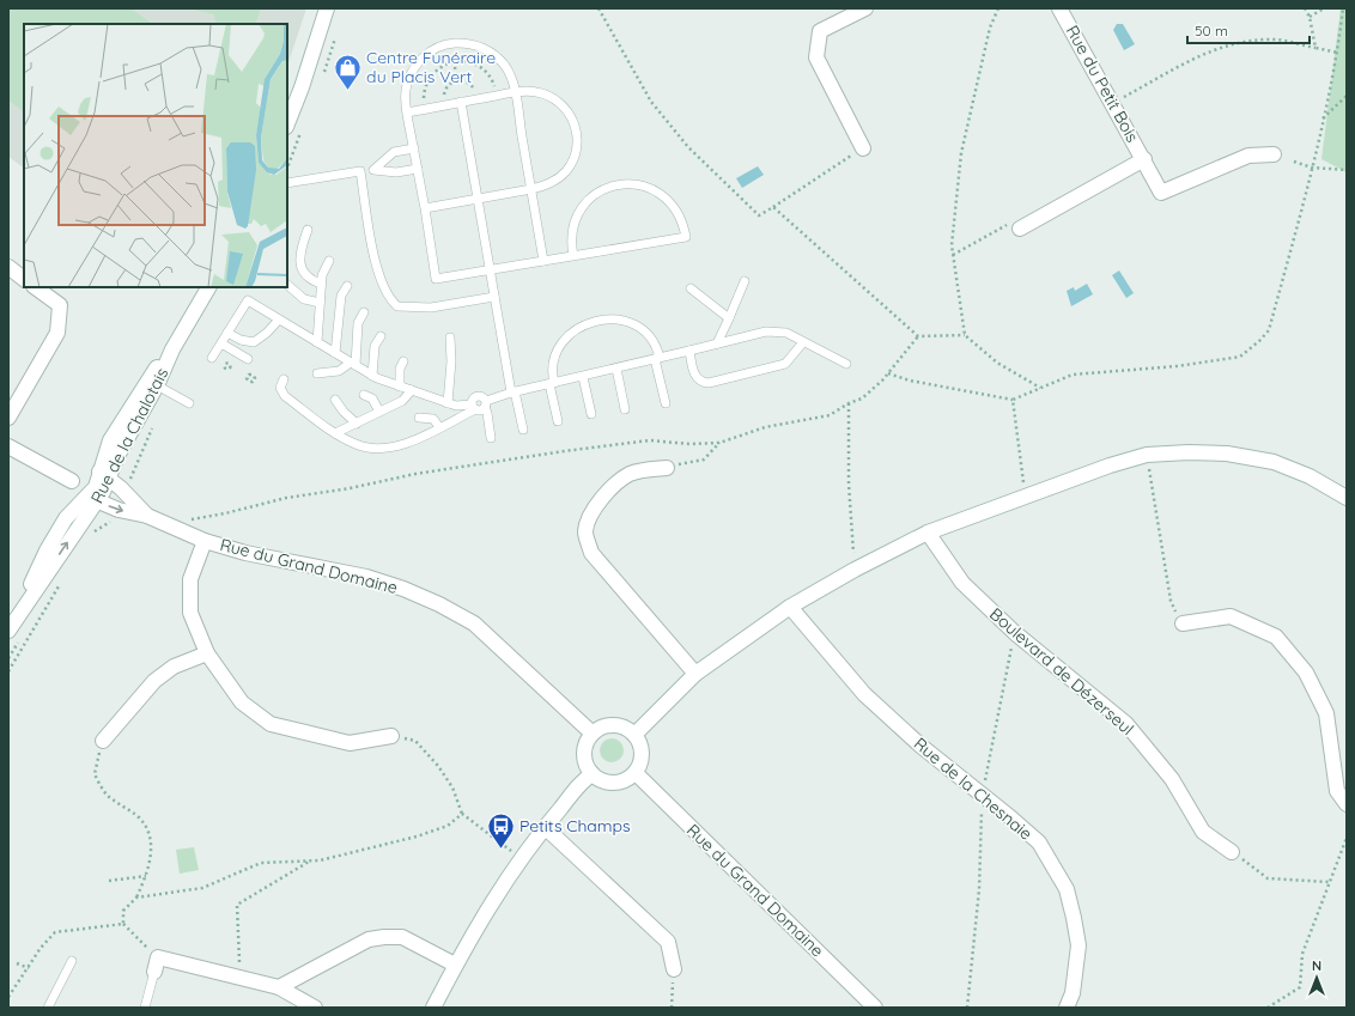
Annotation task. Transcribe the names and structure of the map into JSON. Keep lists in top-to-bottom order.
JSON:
{
  "streets": {
    "street": [
      "Rue du Petit Bois",
      "Rue de la Chalotais",
      "Rue du Grand Domaine",
      "Boulevard de Dézerseul",
      "Rue de la Chesnaie"
    ]
  },
  "crossings": [
    ["Rue de la Chalotais", "Rue du Grand Domaine"]
  ],
  "places": {
    "shop": ["Centre Funéraire du Placis Vert"],
    "bus stop": ["Petits Champs"]
  },
  "scale_bar": "50 m",
  "north": "top"
}
